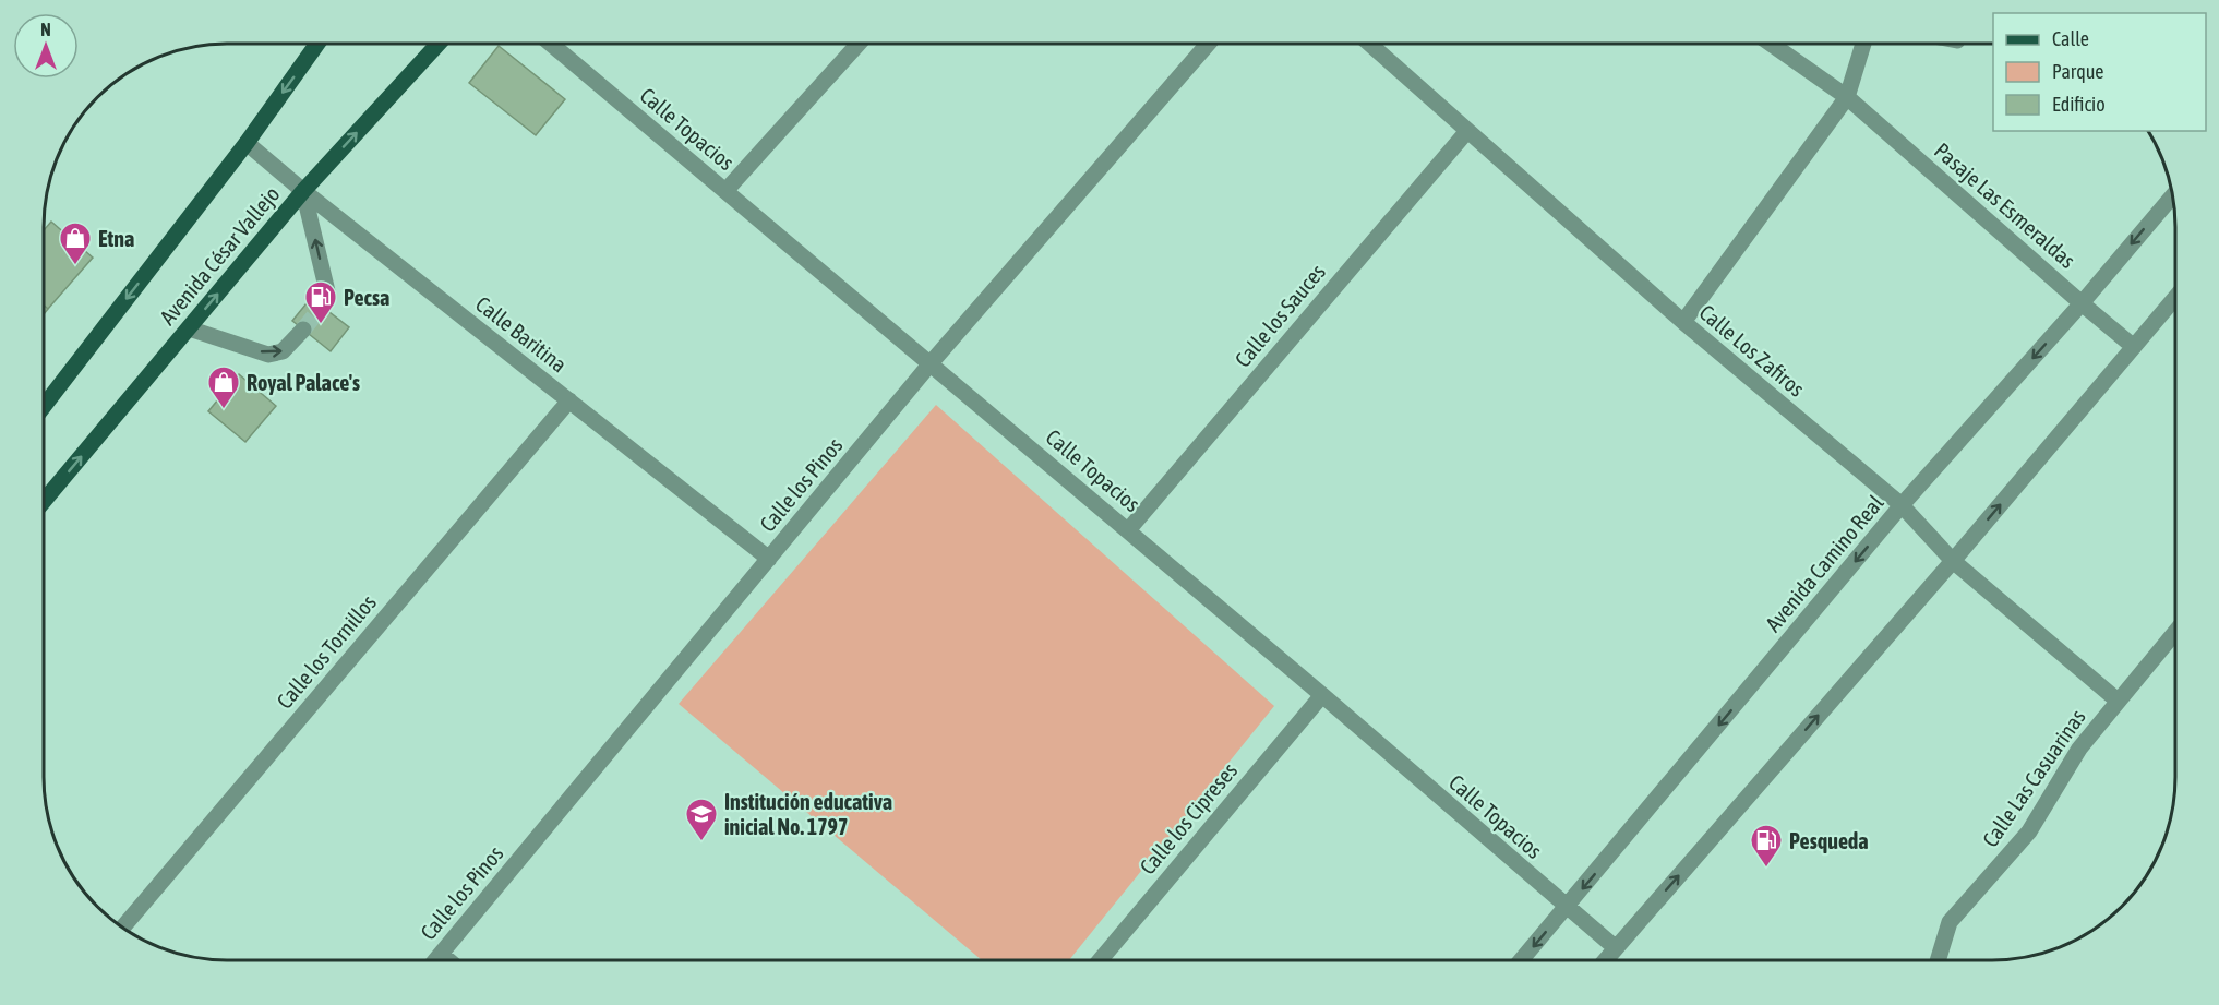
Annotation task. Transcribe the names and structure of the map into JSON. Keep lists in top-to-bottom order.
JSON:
{
  "streets": {
    "main road": ["Avenida César Vallejo"],
    "street": [
      "Calle Topacios",
      "Pasaje Las Esmeraldas",
      "Calle los Sauces",
      "Calle Baritina",
      "Calle Los Zafiros",
      "Calle los Pinos",
      "Avenida Camino Real",
      "Calle los Tornillos",
      "Calle Las Casuarinas",
      "Calle los Cipreses"
    ]
  },
  "crossings": [
    ["Calle Topacios", "Calle los Sauces"],
    ["Calle Topacios", "Calle los Pinos"],
    ["Calle Topacios", "Avenida Camino Real"],
    ["Calle Topacios", "Calle los Cipreses"],
    ["Pasaje Las Esmeraldas", "Avenida Camino Real"],
    ["Avenida César Vallejo", "Calle Baritina"],
    ["Calle los Sauces", "Calle Los Zafiros"],
    ["Calle Baritina", "Calle los Pinos"],
    ["Calle Baritina", "Calle los Tornillos"],
    ["Calle Los Zafiros", "Avenida Camino Real"],
    ["Calle Los Zafiros", "Calle Las Casuarinas"]
  ],
  "places": {
    "shop": ["Etna", "Royal Palace's"],
    "fuel station": ["Pecsa", "Pesqueda"],
    "school or university": ["Institución educativa inicial No. 1797"]
  },
  "legend": ["Calle", "Parque", "Edificio"],
  "north": "top"
}
